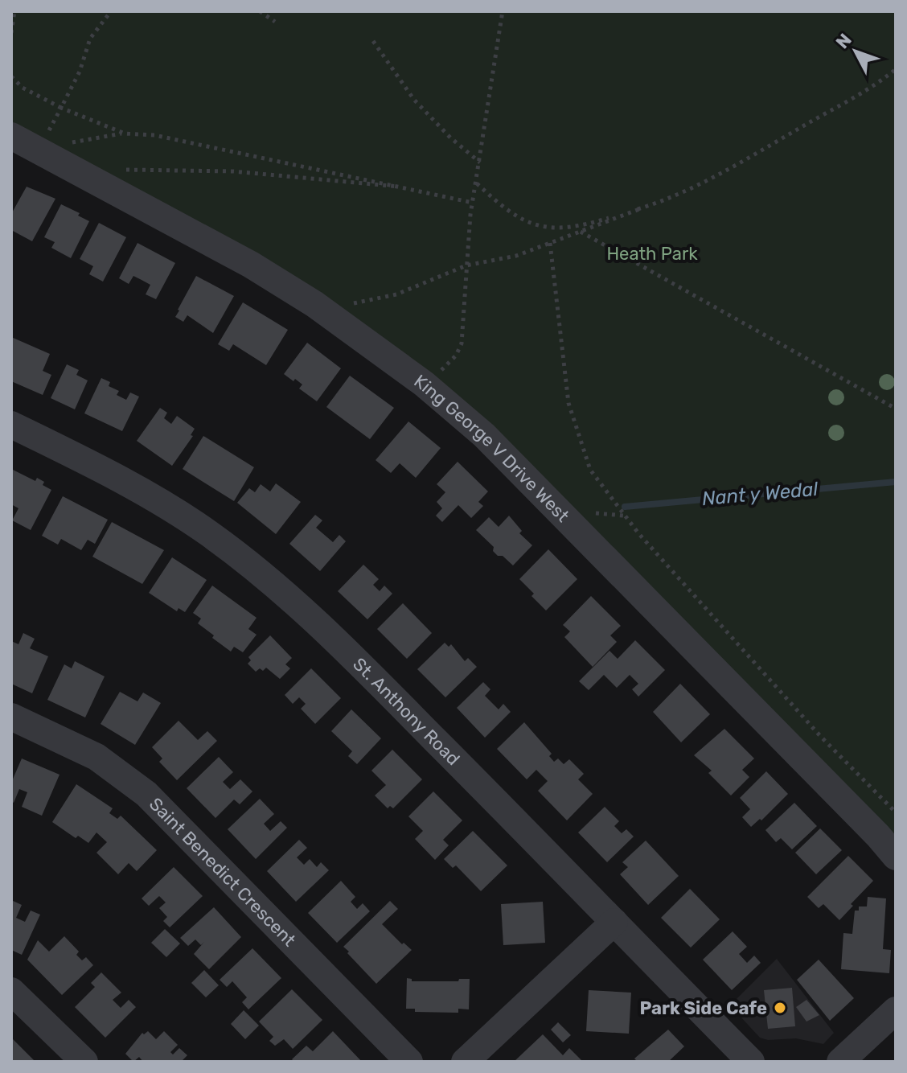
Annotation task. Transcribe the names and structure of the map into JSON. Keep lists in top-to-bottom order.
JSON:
{
  "streets": {
    "street": ["King George V Drive West", "St. Anthony Road", "Saint Benedict Crescent"]
  },
  "water": ["Nant y Wedal"],
  "parks": ["Heath Park"],
  "places": ["Park Side Cafe"],
  "north": "top left"
}
